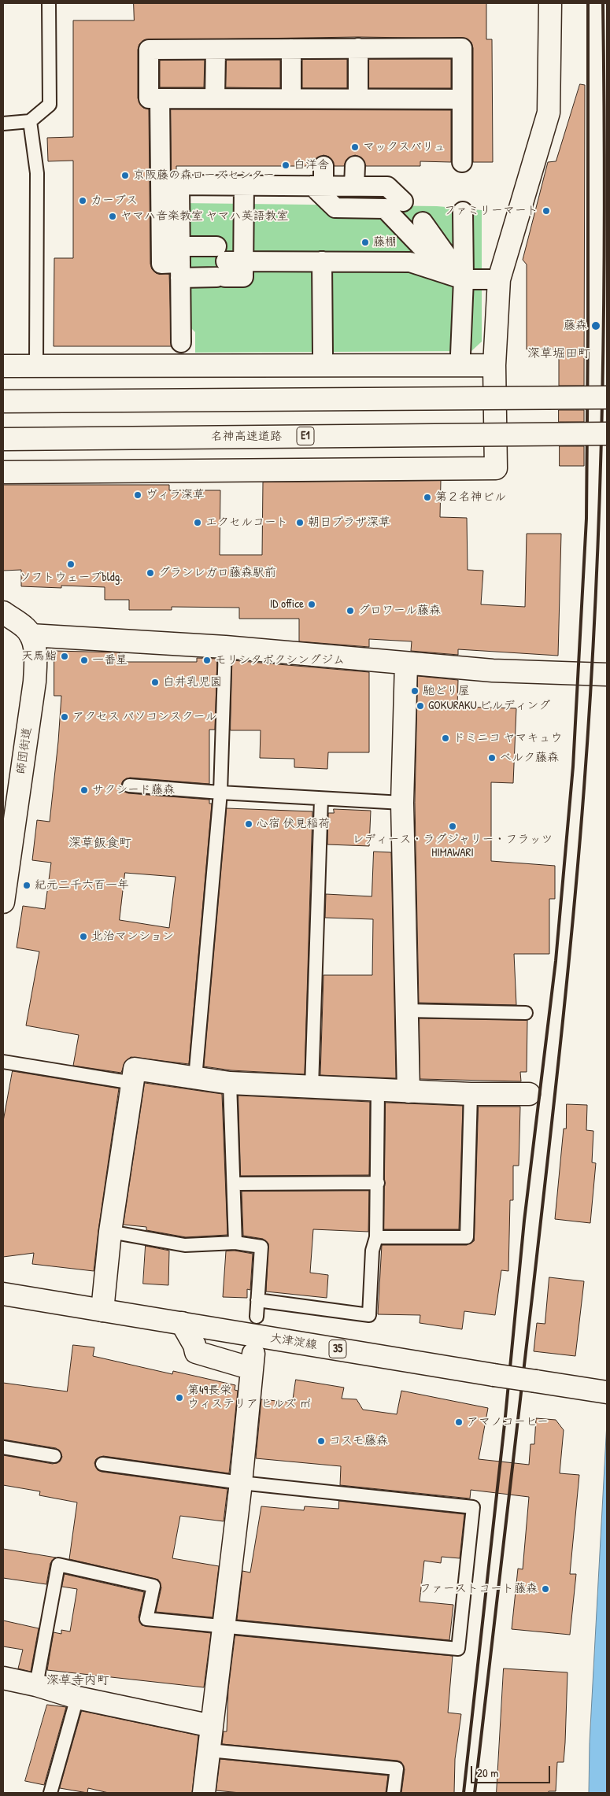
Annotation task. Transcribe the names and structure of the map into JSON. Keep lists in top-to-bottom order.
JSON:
{
  "streets": {
    "main road": [
      "E1",
      "名神高速道路",
      "師団街道",
      "大津淀線",
      "35"
    ]
  },
  "districts": ["深草堀田町", "深草飯食町", "深草寺内町"],
  "places": [
    "マックスバリュ",
    "白洋舎",
    "京阪藤の森ローズセンター",
    "カーブス",
    "ファミリーマート",
    "ヤマハ音楽教室 ヤマハ英語教室",
    "藤棚",
    "藤森",
    "ヴィラ深草",
    "第２名神ビル",
    "エクセルコート",
    "朝日プラザ深草",
    "ソフトウェーブbldg.",
    "グランレガロ藤森駅前",
    "ID office",
    "グロワール藤森",
    "天馬鮨",
    "一番星",
    "モリシタボクシングジム",
    "白井乳児園",
    "馳どり屋",
    "GOKURAKU ビルディング",
    "アクセス パソコンスクール",
    "ドミニコ ヤマキュウ",
    "ベルク藤森",
    "サクシード藤森",
    "心宿 伏見稲荷",
    "レディース・ラグジャリー・フラッツ HIMAWARI",
    "紀元二千六百一年",
    "北治マンション",
    "第49長栄 ウィステリア ヒルズ ㎡",
    "アマノコーヒー",
    "コスモ藤森",
    "ファーストコート藤森"
  ],
  "scale_bar": "20 m"
}
